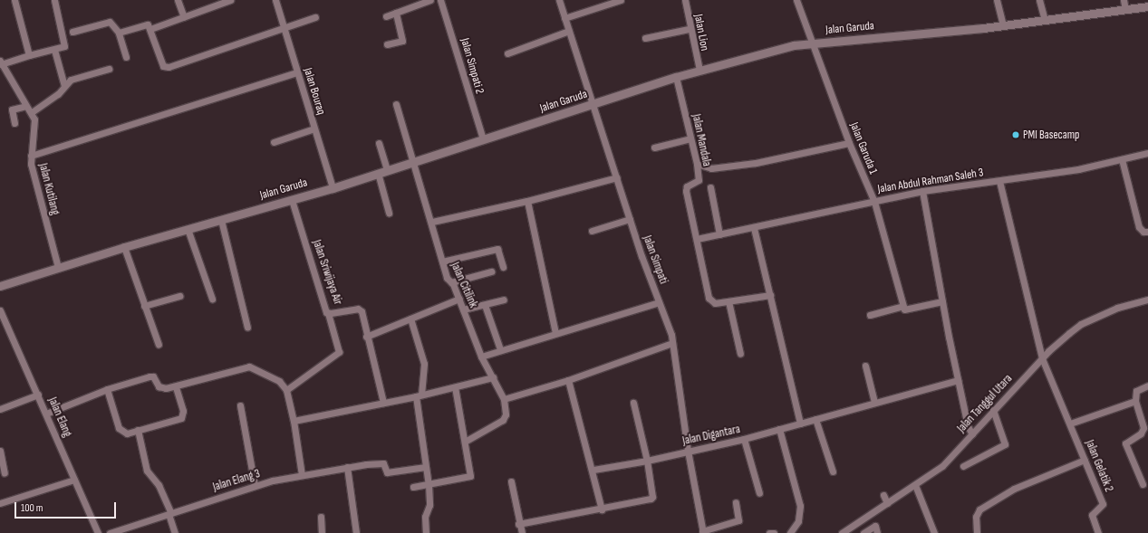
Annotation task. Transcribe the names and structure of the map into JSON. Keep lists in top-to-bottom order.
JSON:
{
  "streets": {
    "street": [
      "Jalan Garuda",
      "Jalan Lion",
      "Jalan Simpati 2",
      "Jalan Bouraq",
      "Jalan Mandala",
      "Jalan Garuda 1",
      "Jalan Abdul Rahman Saleh 3",
      "Jalan Kutilang",
      "Jalan Simpati",
      "Jalan Sriwijaya Air",
      "Jalan Citilink",
      "Jalan Tanggul Utara",
      "Jalan Elang",
      "Jalan Digantara",
      "Jalan Gelatik 2",
      "Jalan Elang 3"
    ]
  },
  "crossings": [
    ["Jalan Garuda", "Jalan Lion"],
    ["Jalan Garuda", "Jalan Simpati 2"],
    ["Jalan Garuda", "Jalan Bouraq"],
    ["Jalan Garuda", "Jalan Mandala"],
    ["Jalan Garuda", "Jalan Garuda 1"],
    ["Jalan Garuda", "Jalan Kutilang"],
    ["Jalan Garuda", "Jalan Simpati"],
    ["Jalan Garuda", "Jalan Sriwijaya Air"],
    ["Jalan Garuda", "Jalan Citilink"],
    ["Jalan Mandala", "Jalan Abdul Rahman Saleh 3"],
    ["Jalan Garuda 1", "Jalan Abdul Rahman Saleh 3"],
    ["Jalan Abdul Rahman Saleh 3", "Jalan Gelatik 2"],
    ["Jalan Simpati", "Jalan Digantara"],
    ["Jalan Tanggul Utara", "Jalan Gelatik 2"]
  ],
  "places": ["PMI Basecamp"],
  "scale_bar": "100 m"
}
